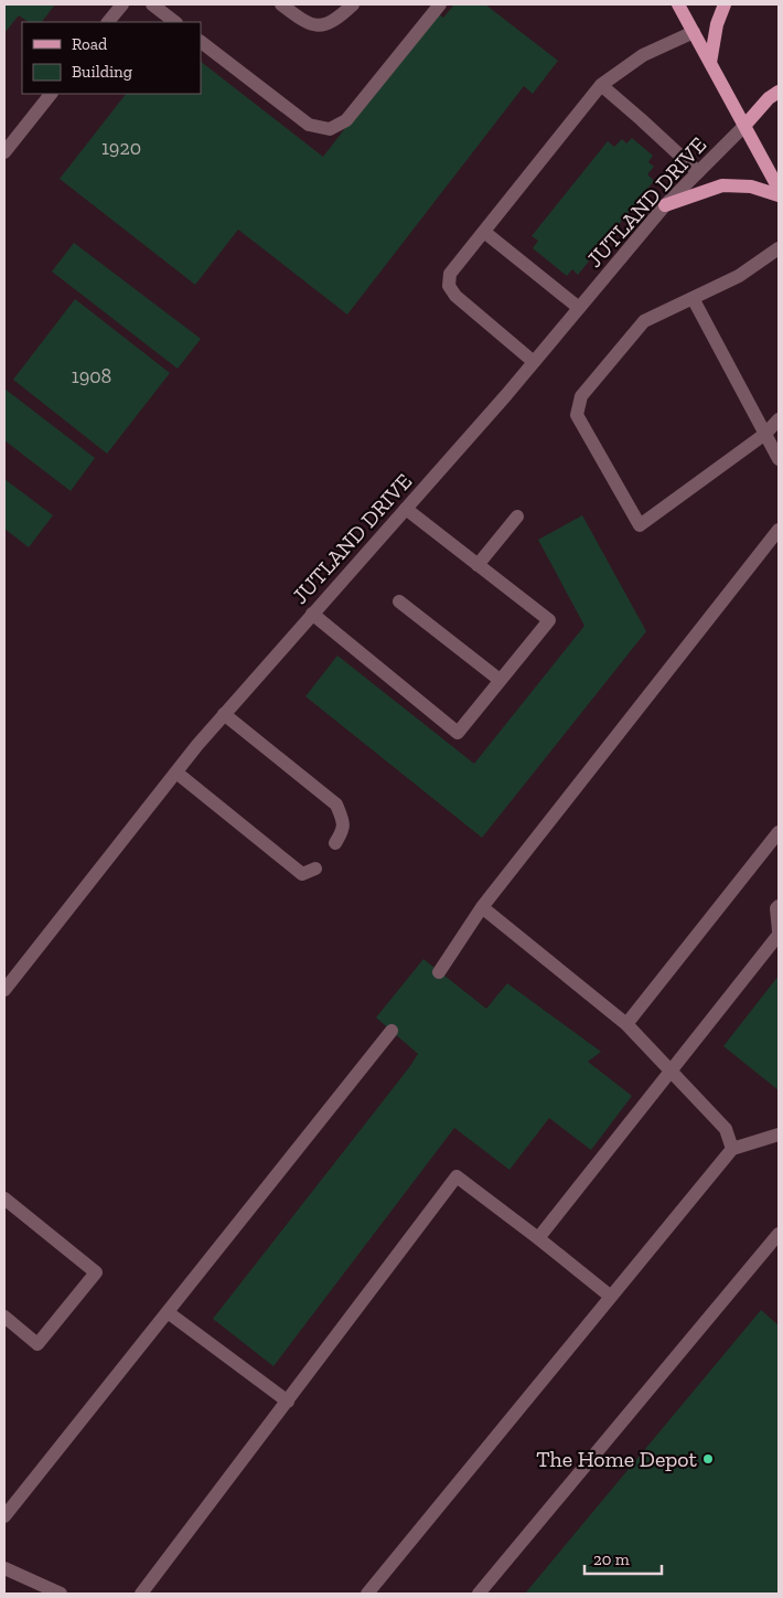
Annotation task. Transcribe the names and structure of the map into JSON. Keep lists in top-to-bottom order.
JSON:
{
  "streets": {
    "street": ["JUTLAND DRIVE"]
  },
  "places": ["The Home Depot"],
  "house_numbers": ["1920", "1908"],
  "legend": ["Road", "Building"],
  "scale_bar": "20 m"
}
